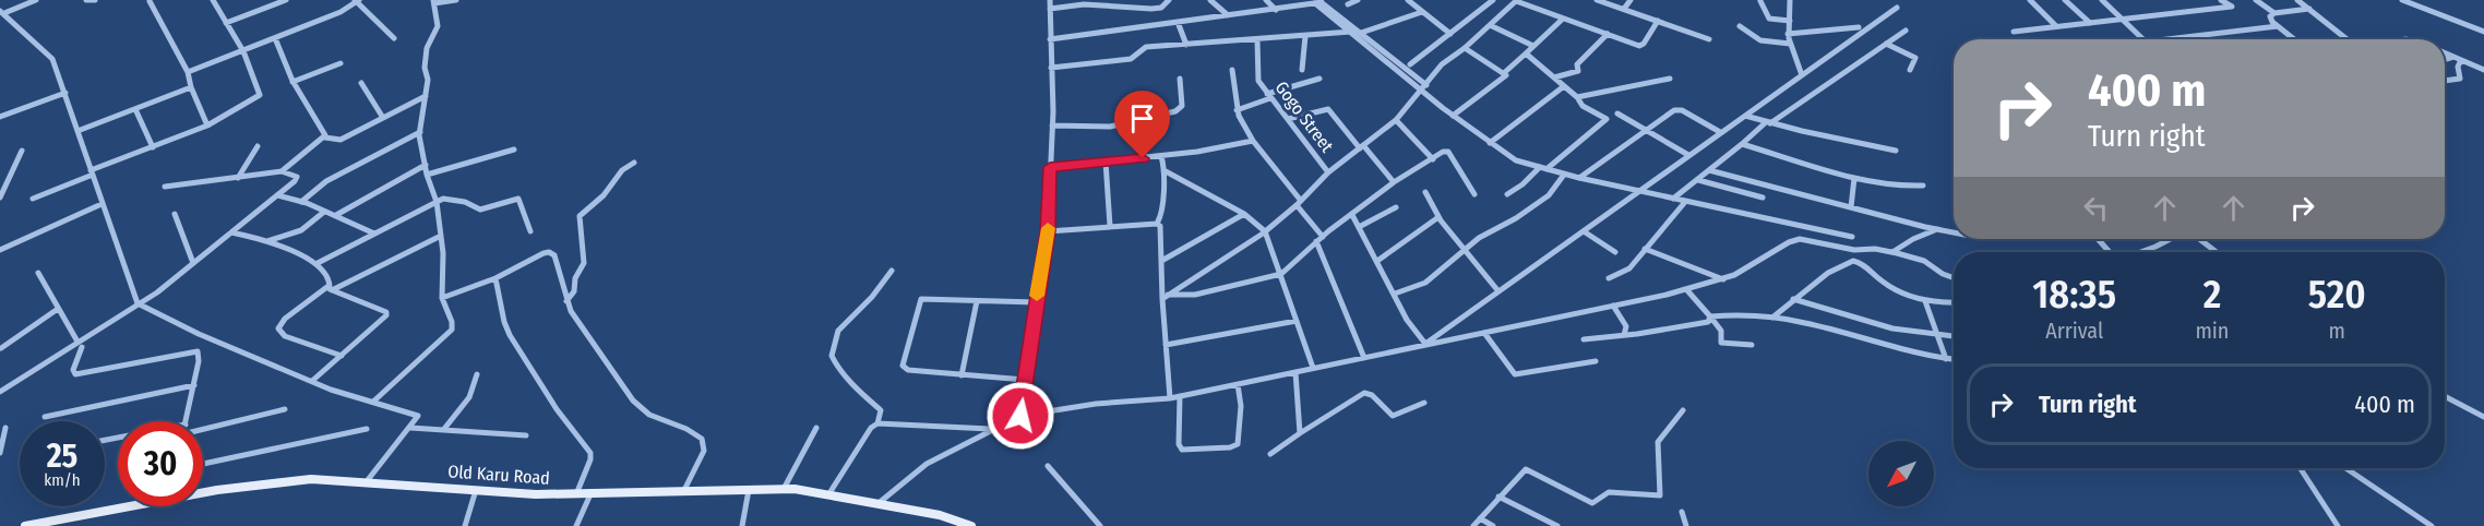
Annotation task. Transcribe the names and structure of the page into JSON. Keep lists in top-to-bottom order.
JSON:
{
  "streets": {
    "main road": ["Old Karu Road"],
    "street": ["Gogo Street"]
  },
  "north": "bottom left",
  "page": {
    "turn": ["400 m", "Turn right"],
    "eta": [
      "18:35",
      "Arrival",
      "2",
      "min",
      "520",
      "m"
    ],
    "list": [
      {
        "name": "Turn right",
        "value": "400 m"
      }
    ],
    "speed": "25 km/h",
    "limit": "30"
  }
}
